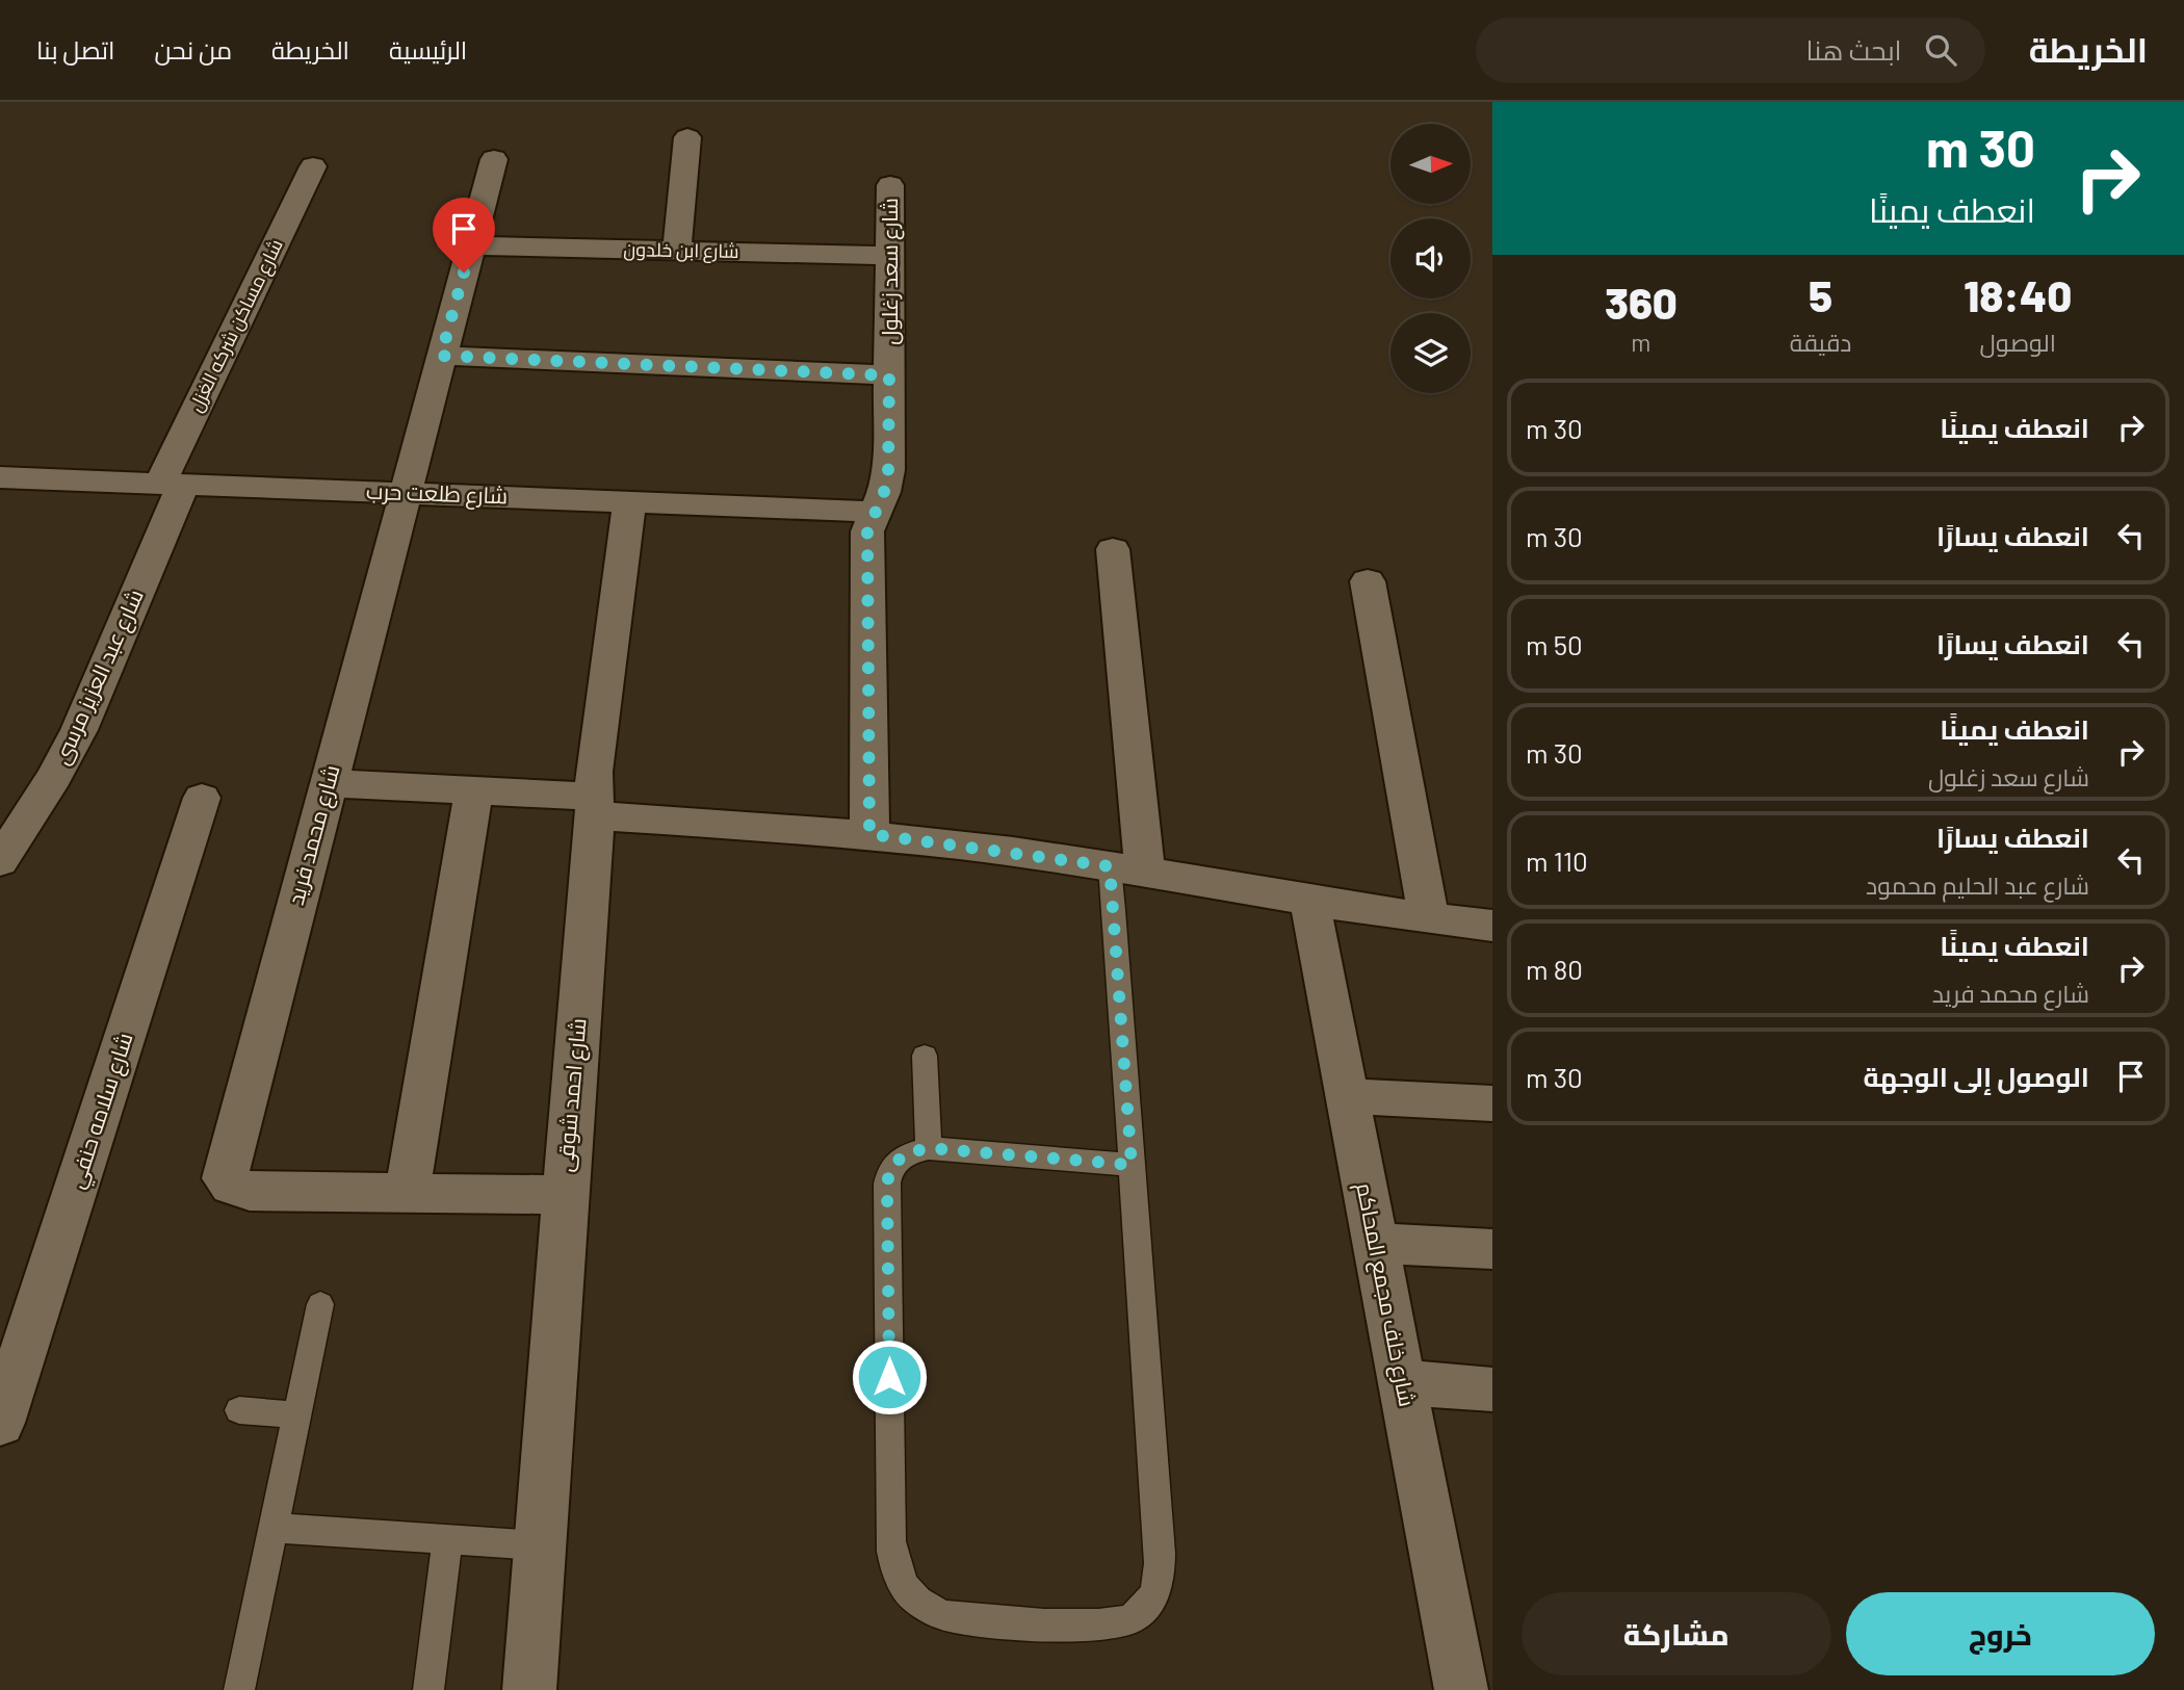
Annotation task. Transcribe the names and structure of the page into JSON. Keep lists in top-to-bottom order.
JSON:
{
  "streets": {
    "street": [
      "شارع ابن خلدون",
      "شارع سعد زغلول",
      "شارع مساكن شركه الغزل",
      "شارع طلعت حرب",
      "شارع عبد العزيز مرسى",
      "شارع محمد فريد",
      "شارع احمد شوقى",
      "شارع سلامه حنفي",
      "شارع خلف مجمع المحاكم"
    ]
  },
  "crossings": [
    ["شارع ابن خلدون", "شارع سعد زغلول"],
    ["شارع ابن خلدون", "شارع محمد فريد"],
    ["شارع سعد زغلول", "شارع طلعت حرب"],
    ["شارع مساكن شركه الغزل", "شارع طلعت حرب"],
    ["شارع مساكن شركه الغزل", "شارع عبد العزيز مرسى"],
    ["شارع طلعت حرب", "شارع عبد العزيز مرسى"],
    ["شارع طلعت حرب", "شارع محمد فريد"],
    ["شارع طلعت حرب", "شارع احمد شوقى"],
    ["شارع محمد فريد", "شارع احمد شوقى"]
  ],
  "north": "right",
  "page": {
    "header": "الخريطة",
    "search": "ابحث هنا",
    "nav": [
      "الرئيسية",
      "الخريطة",
      "من نحن",
      "اتصل بنا"
    ],
    "turn": ["30 m", "انعطف يمينًا"],
    "eta": [
      "18:40",
      "الوصول",
      "5",
      "دقيقة",
      "360",
      "m"
    ],
    "list": [
      {
        "name": "انعطف يمينًا",
        "value": "30 m"
      },
      {
        "name": "انعطف يسارًا",
        "value": "30 m"
      },
      {
        "name": "انعطف يسارًا",
        "value": "50 m"
      },
      {
        "name": "انعطف يمينًا",
        "note": "شارع سعد زغلول",
        "value": "30 m"
      },
      {
        "name": "انعطف يسارًا",
        "note": "شارع عبد الحليم محمود",
        "value": "110 m"
      },
      {
        "name": "انعطف يمينًا",
        "note": "شارع محمد فريد",
        "value": "80 m"
      },
      {
        "name": "الوصول إلى الوجهة",
        "value": "30 m"
      }
    ],
    "buttons": ["خروج", "مشاركة"]
  }
}
